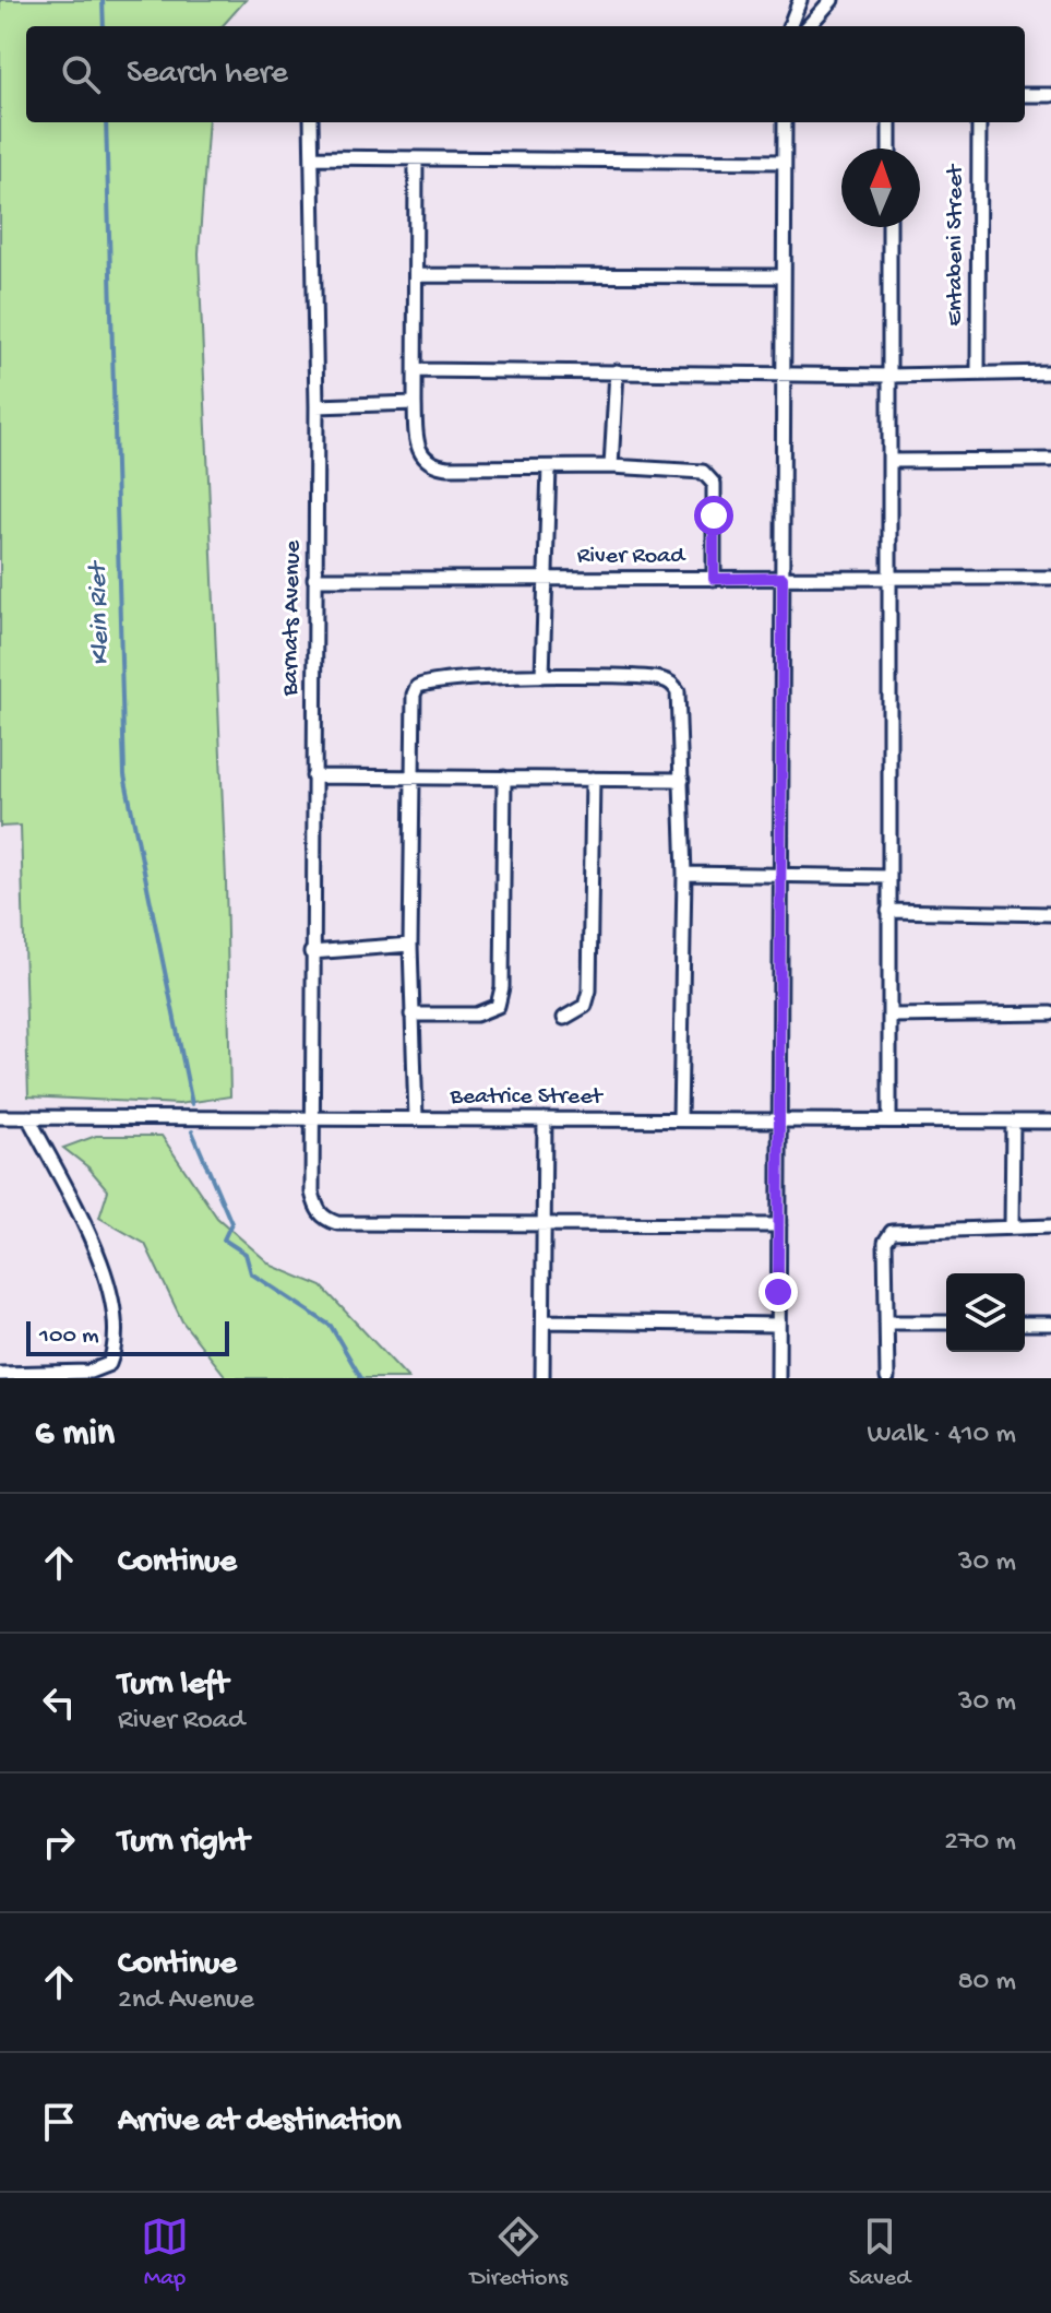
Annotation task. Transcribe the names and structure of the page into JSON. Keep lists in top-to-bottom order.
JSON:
{
  "streets": {
    "street": [
      "Entabeni Street",
      "River Road",
      "Barnats Avenue",
      "Beatrice Street"
    ]
  },
  "crossings": [
    ["River Road", "Barnats Avenue"],
    ["Barnats Avenue", "Beatrice Street"]
  ],
  "water": ["Klein Riet"],
  "scale_bar": "100 m",
  "north": "top",
  "page": {
    "search": "Search here",
    "scale": "100 m",
    "heading": ["6 min", "Walk · 410 m"],
    "list": [
      ["Continue", "30 m"],
      ["Turn left", "River Road", "30 m"],
      ["Turn right", "270 m"],
      ["Continue", "2nd Avenue", "80 m"],
      "Arrive at destination"
    ],
    "nav": ["Map", "Directions", "Saved"]
  }
}
